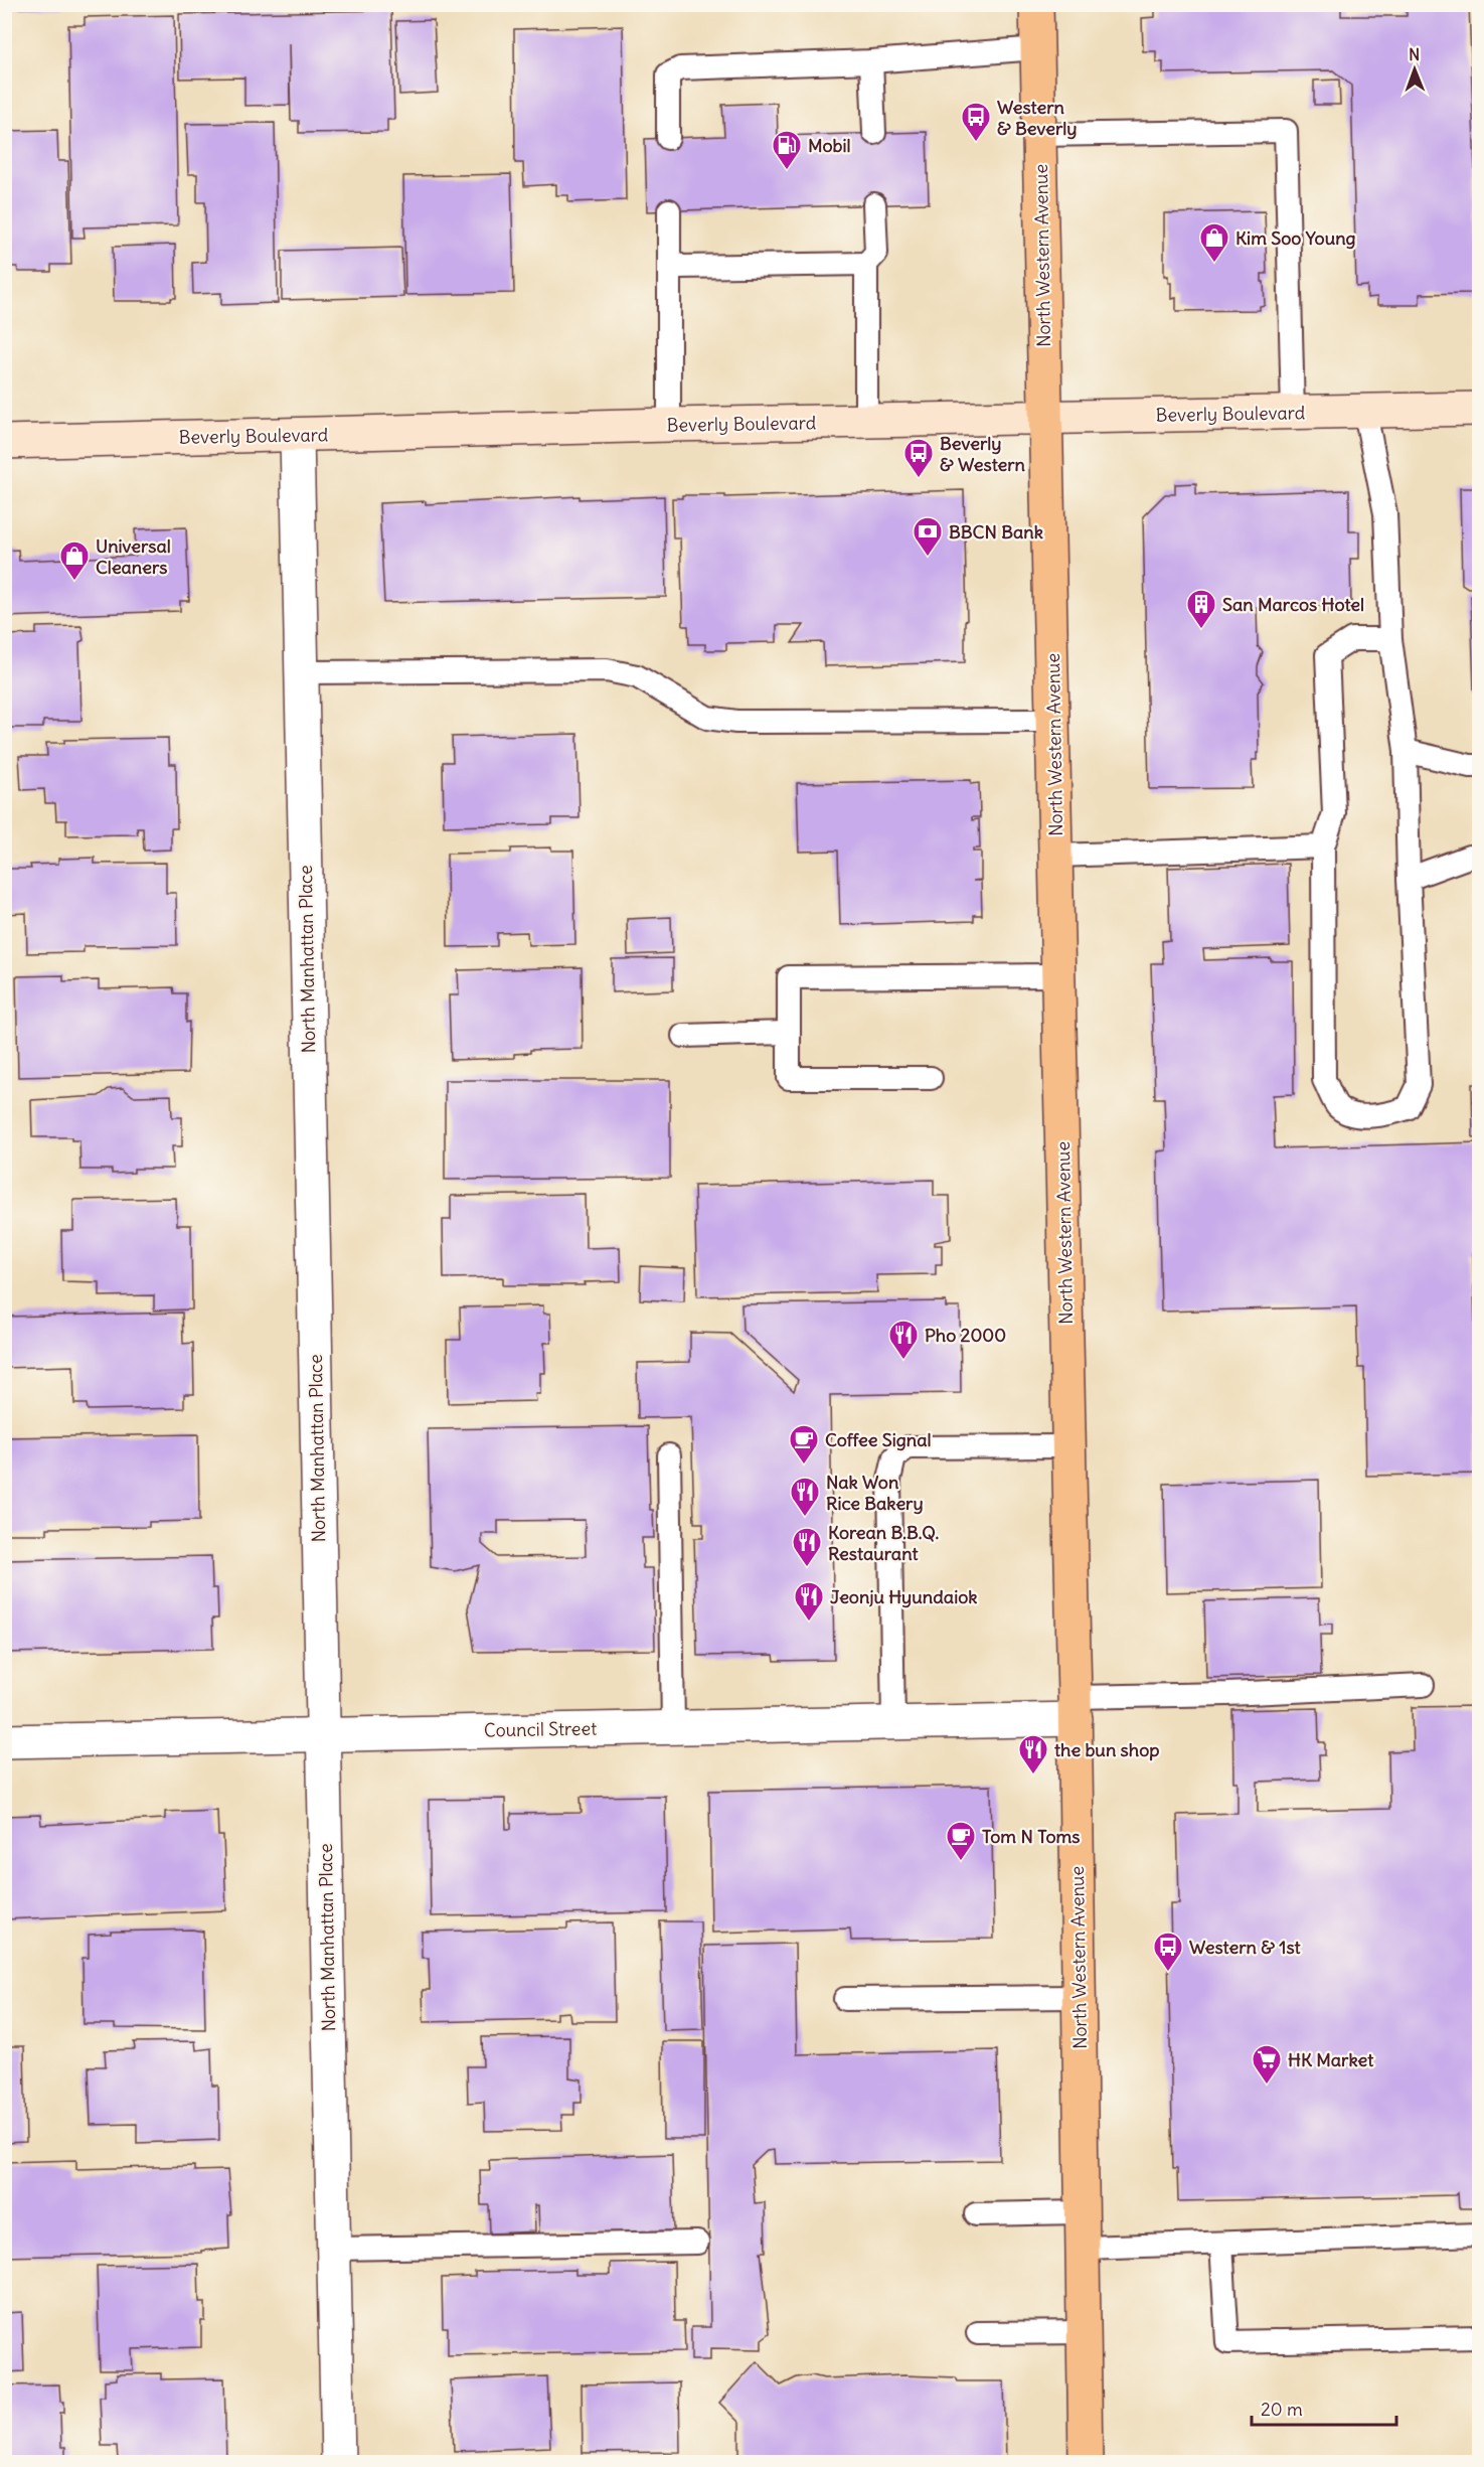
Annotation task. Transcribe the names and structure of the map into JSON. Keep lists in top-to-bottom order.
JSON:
{
  "streets": {
    "main road": ["North Western Avenue", "Beverly Boulevard"],
    "street": ["North Manhattan Place", "Council Street"]
  },
  "crossings": [
    ["North Western Avenue", "Beverly Boulevard"],
    ["North Western Avenue", "Council Street"],
    ["Beverly Boulevard", "North Manhattan Place"],
    ["North Manhattan Place", "Council Street"]
  ],
  "places": {
    "bus stop": ["Western & Beverly", "Beverly & Western", "Western & 1st"],
    "fuel station": ["Mobil"],
    "shop": ["Kim Soo Young", "Universal Cleaners"],
    "bank": ["BBCN Bank"],
    "building": ["San Marcos Hotel"],
    "restaurant": [
      "Pho 2000",
      "Nak Won Rice Bakery",
      "Korean B.B.Q. Restaurant",
      "Jeonju Hyundaiok",
      "the bun shop"
    ],
    "cafe": ["Coffee Signal", "Tom N Toms"],
    "supermarket": ["HK Market"]
  },
  "scale_bar": "20 m",
  "north": "top"
}
